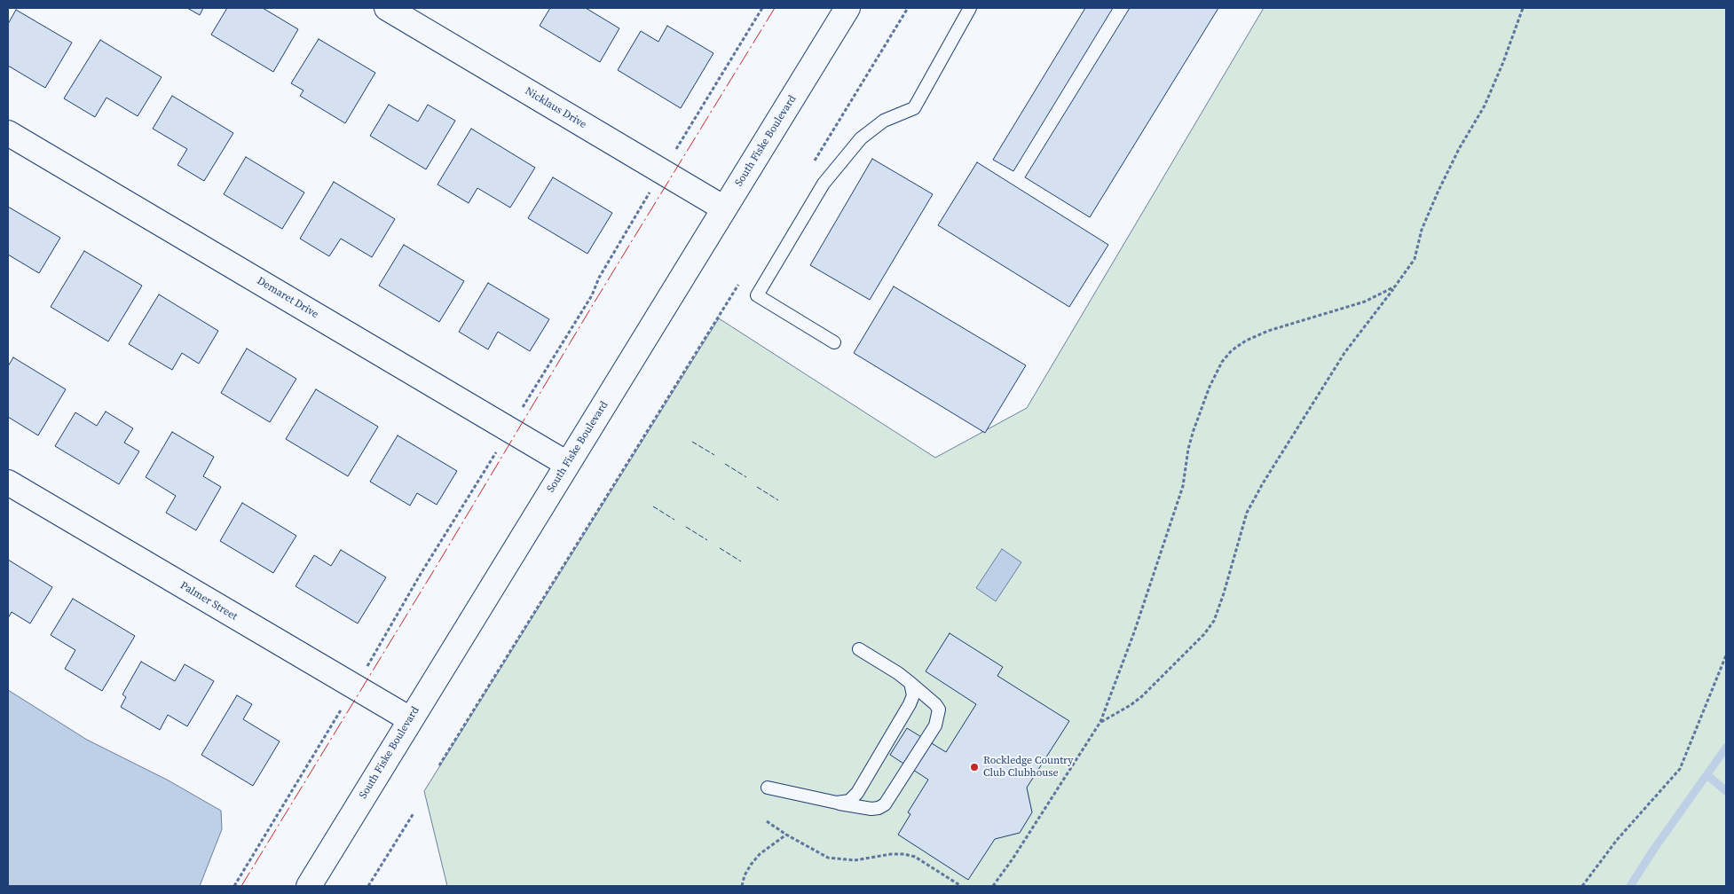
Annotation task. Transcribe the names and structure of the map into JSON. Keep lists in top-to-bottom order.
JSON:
{
  "streets": {
    "street": [
      "Nicklaus Drive",
      "South Fiske Boulevard",
      "Demaret Drive",
      "Palmer Street"
    ]
  },
  "crossings": [
    ["Nicklaus Drive", "South Fiske Boulevard"],
    ["South Fiske Boulevard", "Demaret Drive"],
    ["South Fiske Boulevard", "Palmer Street"]
  ],
  "places": ["Rockledge Country Club Clubhouse"]
}
